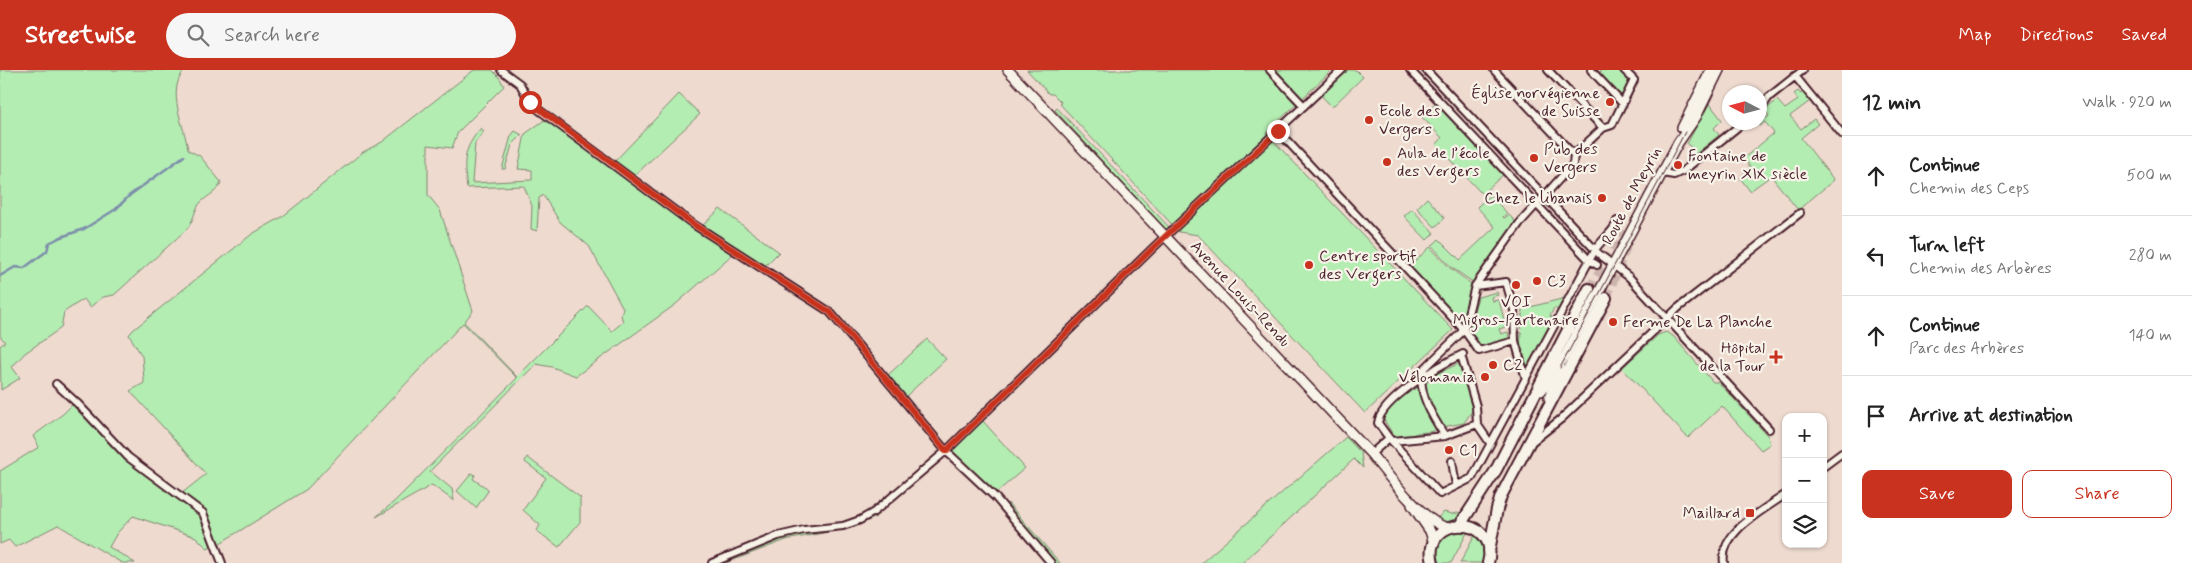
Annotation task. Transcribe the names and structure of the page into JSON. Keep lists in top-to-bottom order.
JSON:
{
  "streets": {
    "main road": ["Route de Meyrin", "Avenue Louis-Rendu"]
  },
  "places": {
    "other": [
      "Église norvégienne de Suisse",
      "Ecole des Vergers",
      "Pub des Vergers",
      "Aula de l’école des Vergers",
      "Fontaine de meyrin XIX siècle",
      "Chez le libanais",
      "Centre sportif des Vergers",
      "C3",
      "VOI Migros-Partenaire",
      "Ferme De La Planche",
      "C2",
      "Vélomania",
      "C1"
    ],
    "health": ["Hôpital de la Tour"],
    "transit": ["Maillard"]
  },
  "north": "left",
  "page": {
    "header": "Streetwise",
    "search": "Search here",
    "nav": ["Map", "Directions", "Saved"],
    "heading": ["12 min", "Walk · 920 m"],
    "list": [
      ["Continue", "Chemin des Ceps", "500 m"],
      ["Turn left", "Chemin des Arbères", "280 m"],
      ["Continue", "Parc des Arbères", "140 m"],
      "Arrive at destination"
    ],
    "map_buttons": ["+", "−"],
    "buttons": ["Save", "Share"]
  }
}
